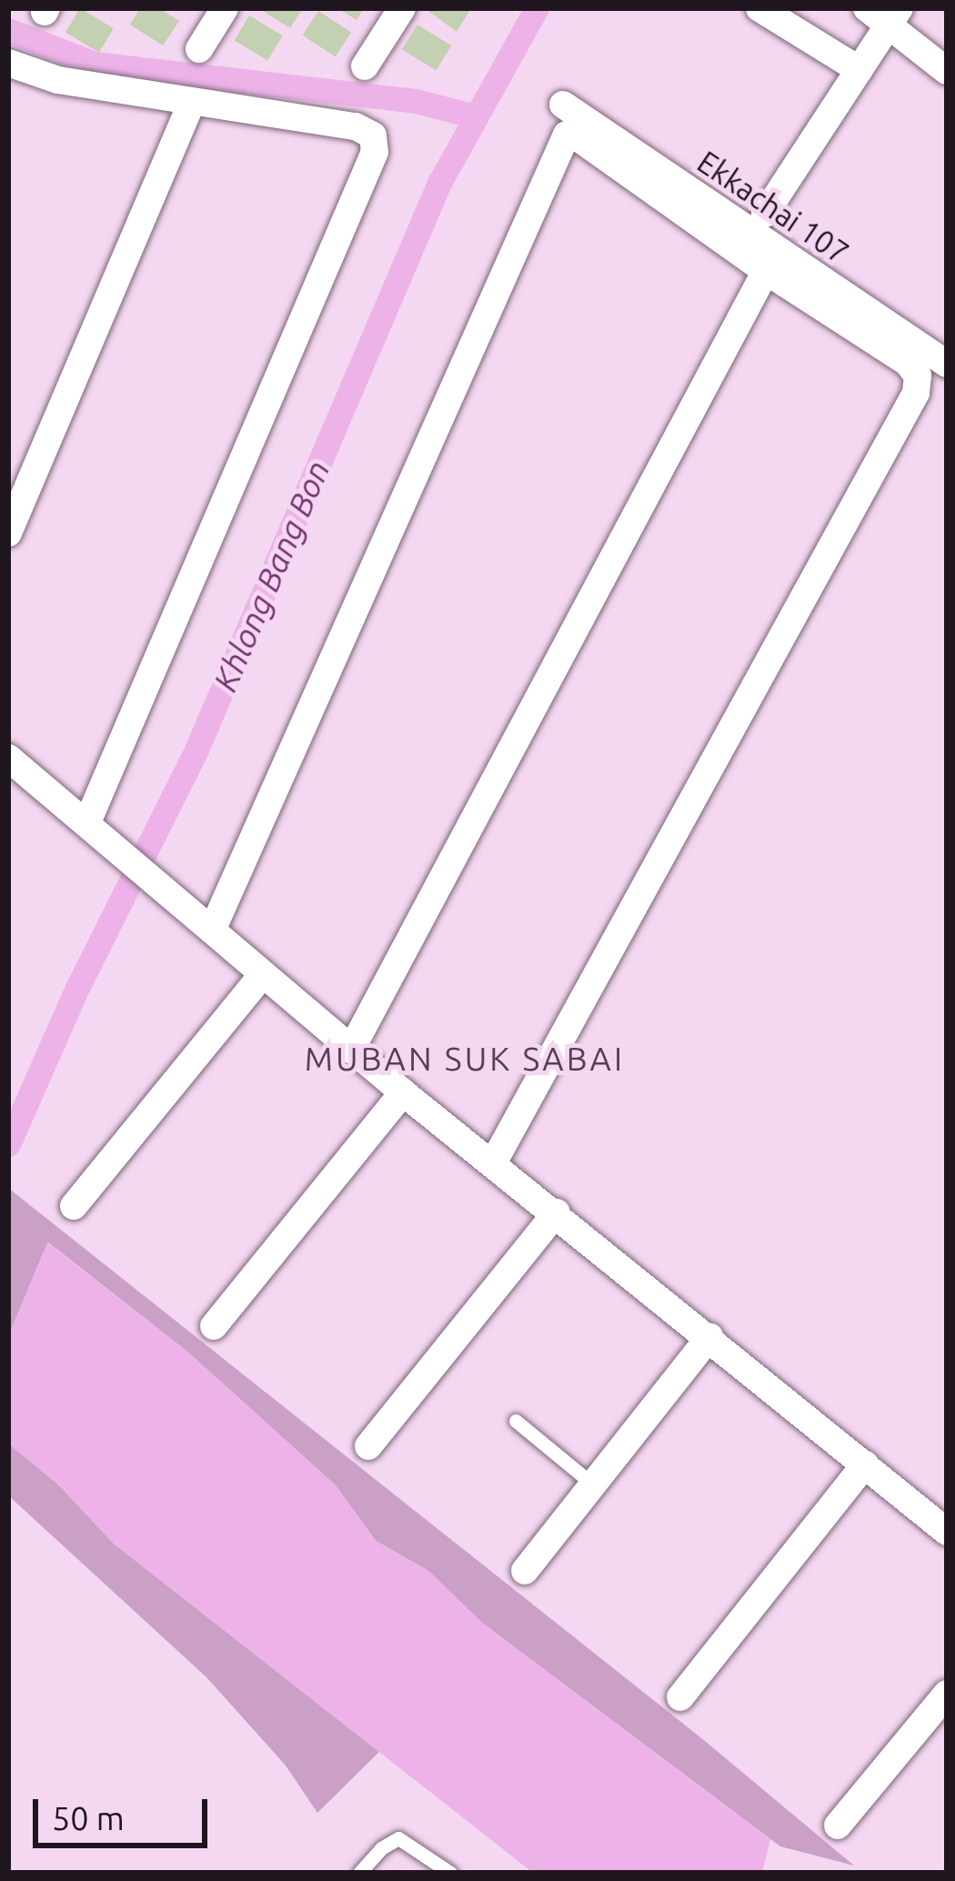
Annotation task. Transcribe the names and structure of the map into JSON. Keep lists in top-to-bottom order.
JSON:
{
  "streets": {
    "street": ["Ekkachai 107"]
  },
  "districts": ["MUBAN SUK SABAI"],
  "water": ["Khlong Bang Bon"],
  "scale_bar": "50 m"
}
